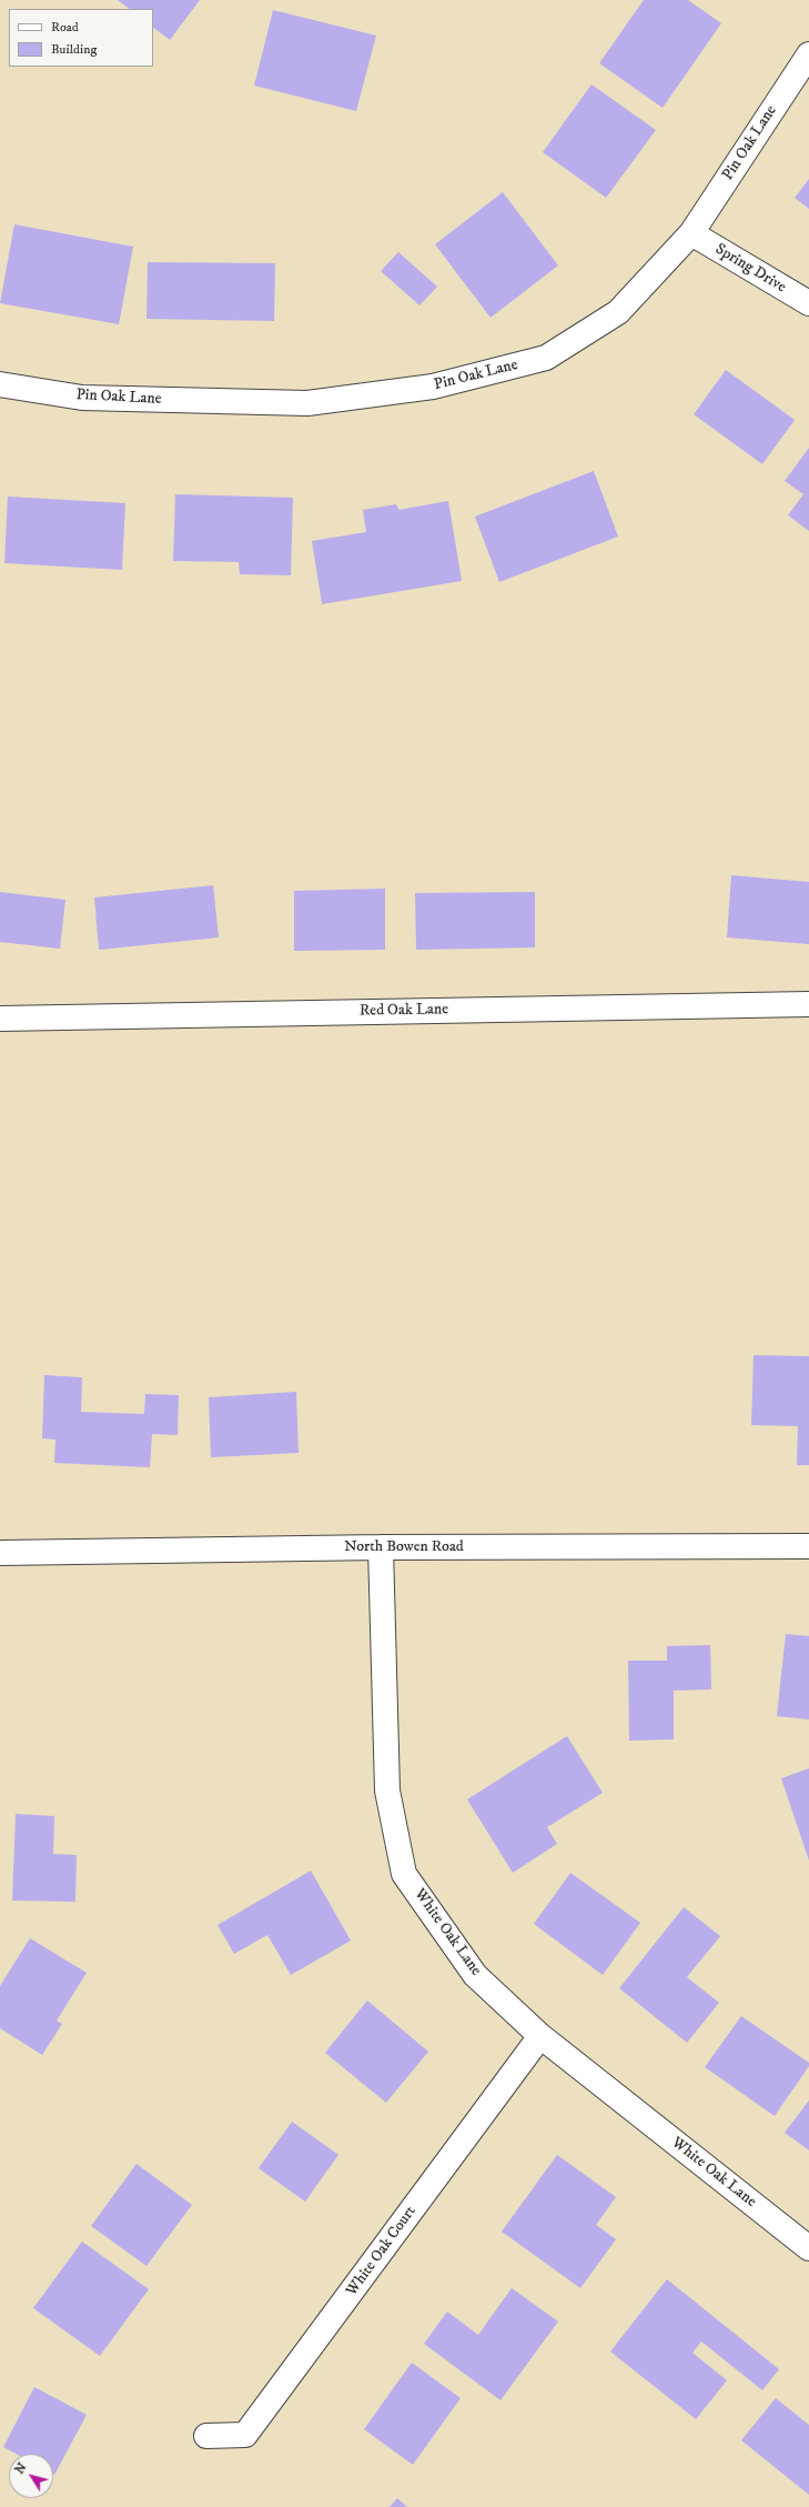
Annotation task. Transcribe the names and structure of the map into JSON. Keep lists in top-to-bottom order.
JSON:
{
  "streets": {
    "street": [
      "Pin Oak Lane",
      "Spring Drive",
      "Red Oak Lane",
      "North Bowen Road",
      "White Oak Lane",
      "White Oak Court"
    ]
  },
  "crossings": [
    ["Pin Oak Lane", "Spring Drive"],
    ["North Bowen Road", "White Oak Lane"],
    ["White Oak Lane", "White Oak Court"]
  ],
  "legend": ["Road", "Building"],
  "north": "top left"
}
